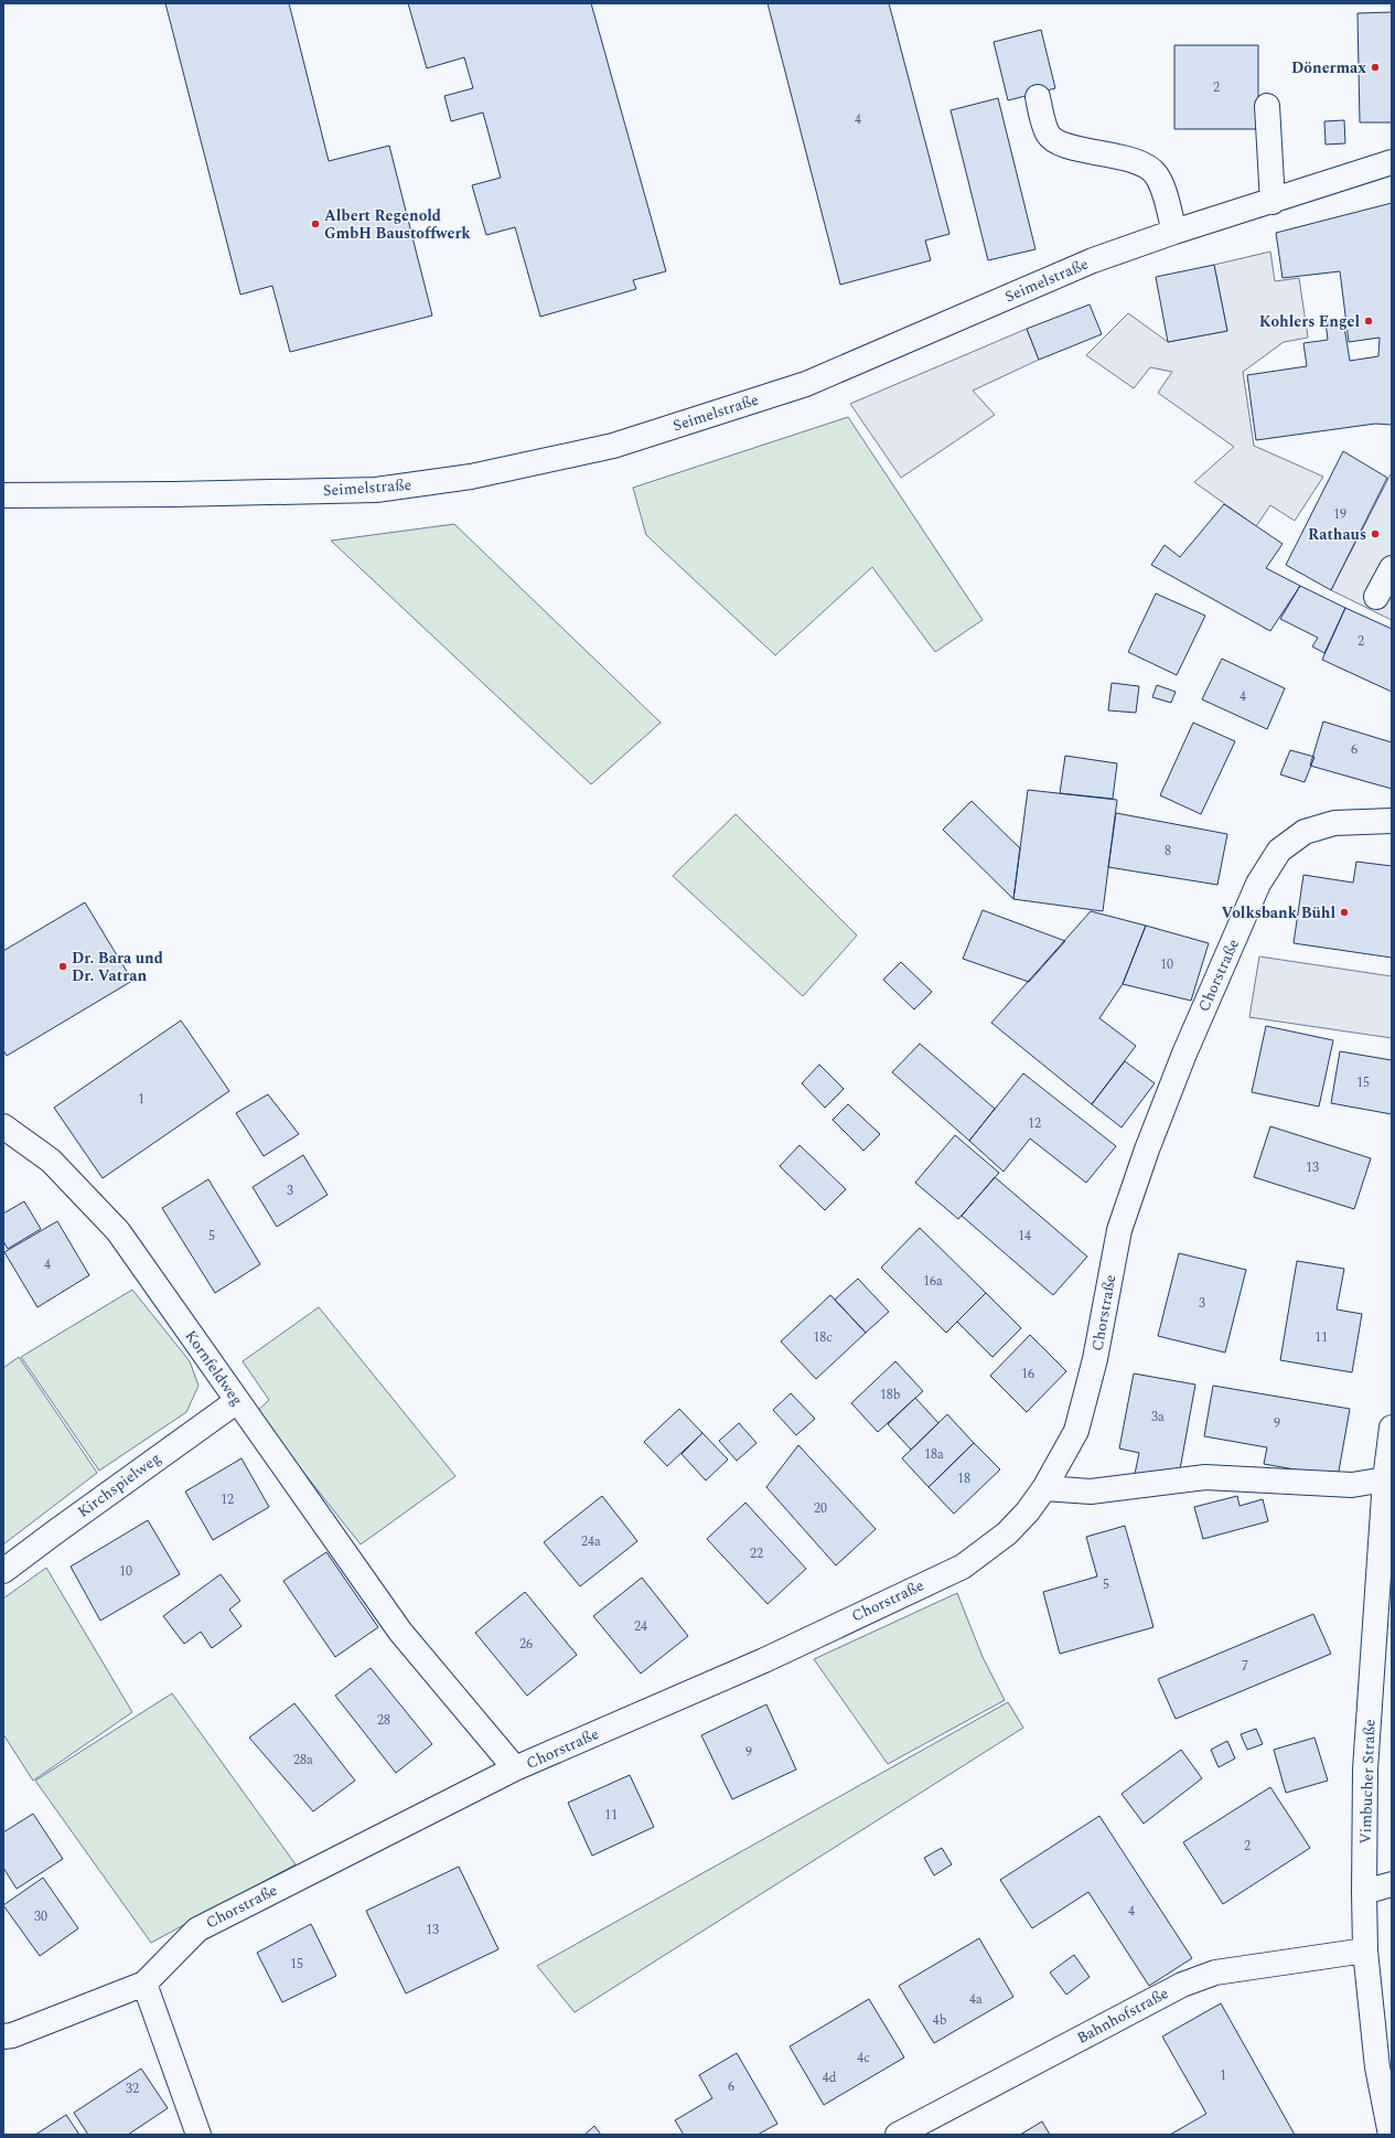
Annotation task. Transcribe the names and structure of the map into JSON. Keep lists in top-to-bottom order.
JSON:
{
  "streets": {
    "street": [
      "Seimelstraße",
      "Chorstraße",
      "Kornfeldweg",
      "Kirchspielweg",
      "Vimbucher Straße",
      "Bahnhofstraße"
    ]
  },
  "crossings": [
    ["Chorstraße", "Kornfeldweg"],
    ["Kornfeldweg", "Kirchspielweg"],
    ["Vimbucher Straße", "Bahnhofstraße"]
  ],
  "places": [
    "Dönermax",
    "Albert Regenold GmbH Baustoffwerk",
    "Kohlers Engel",
    "Rathaus",
    "Volksbank Bühl",
    "Dr. Bara und Dr. Vatran"
  ],
  "house_numbers": [
    "2",
    "4",
    "19",
    "2",
    "4",
    "6",
    "8",
    "10",
    "15",
    "1",
    "12",
    "13",
    "3",
    "5",
    "14",
    "4",
    "16a",
    "3",
    "18c",
    "11",
    "16",
    "18b",
    "3a",
    "9",
    "18a",
    "18",
    "12",
    "20",
    "24a",
    "22",
    "10",
    "5",
    "24",
    "26",
    "7",
    "28",
    "9",
    "28a",
    "11",
    "2",
    "4",
    "30",
    "13",
    "15",
    "4a",
    "4b",
    "4c",
    "1",
    "4d",
    "6",
    "32"
  ]
}
